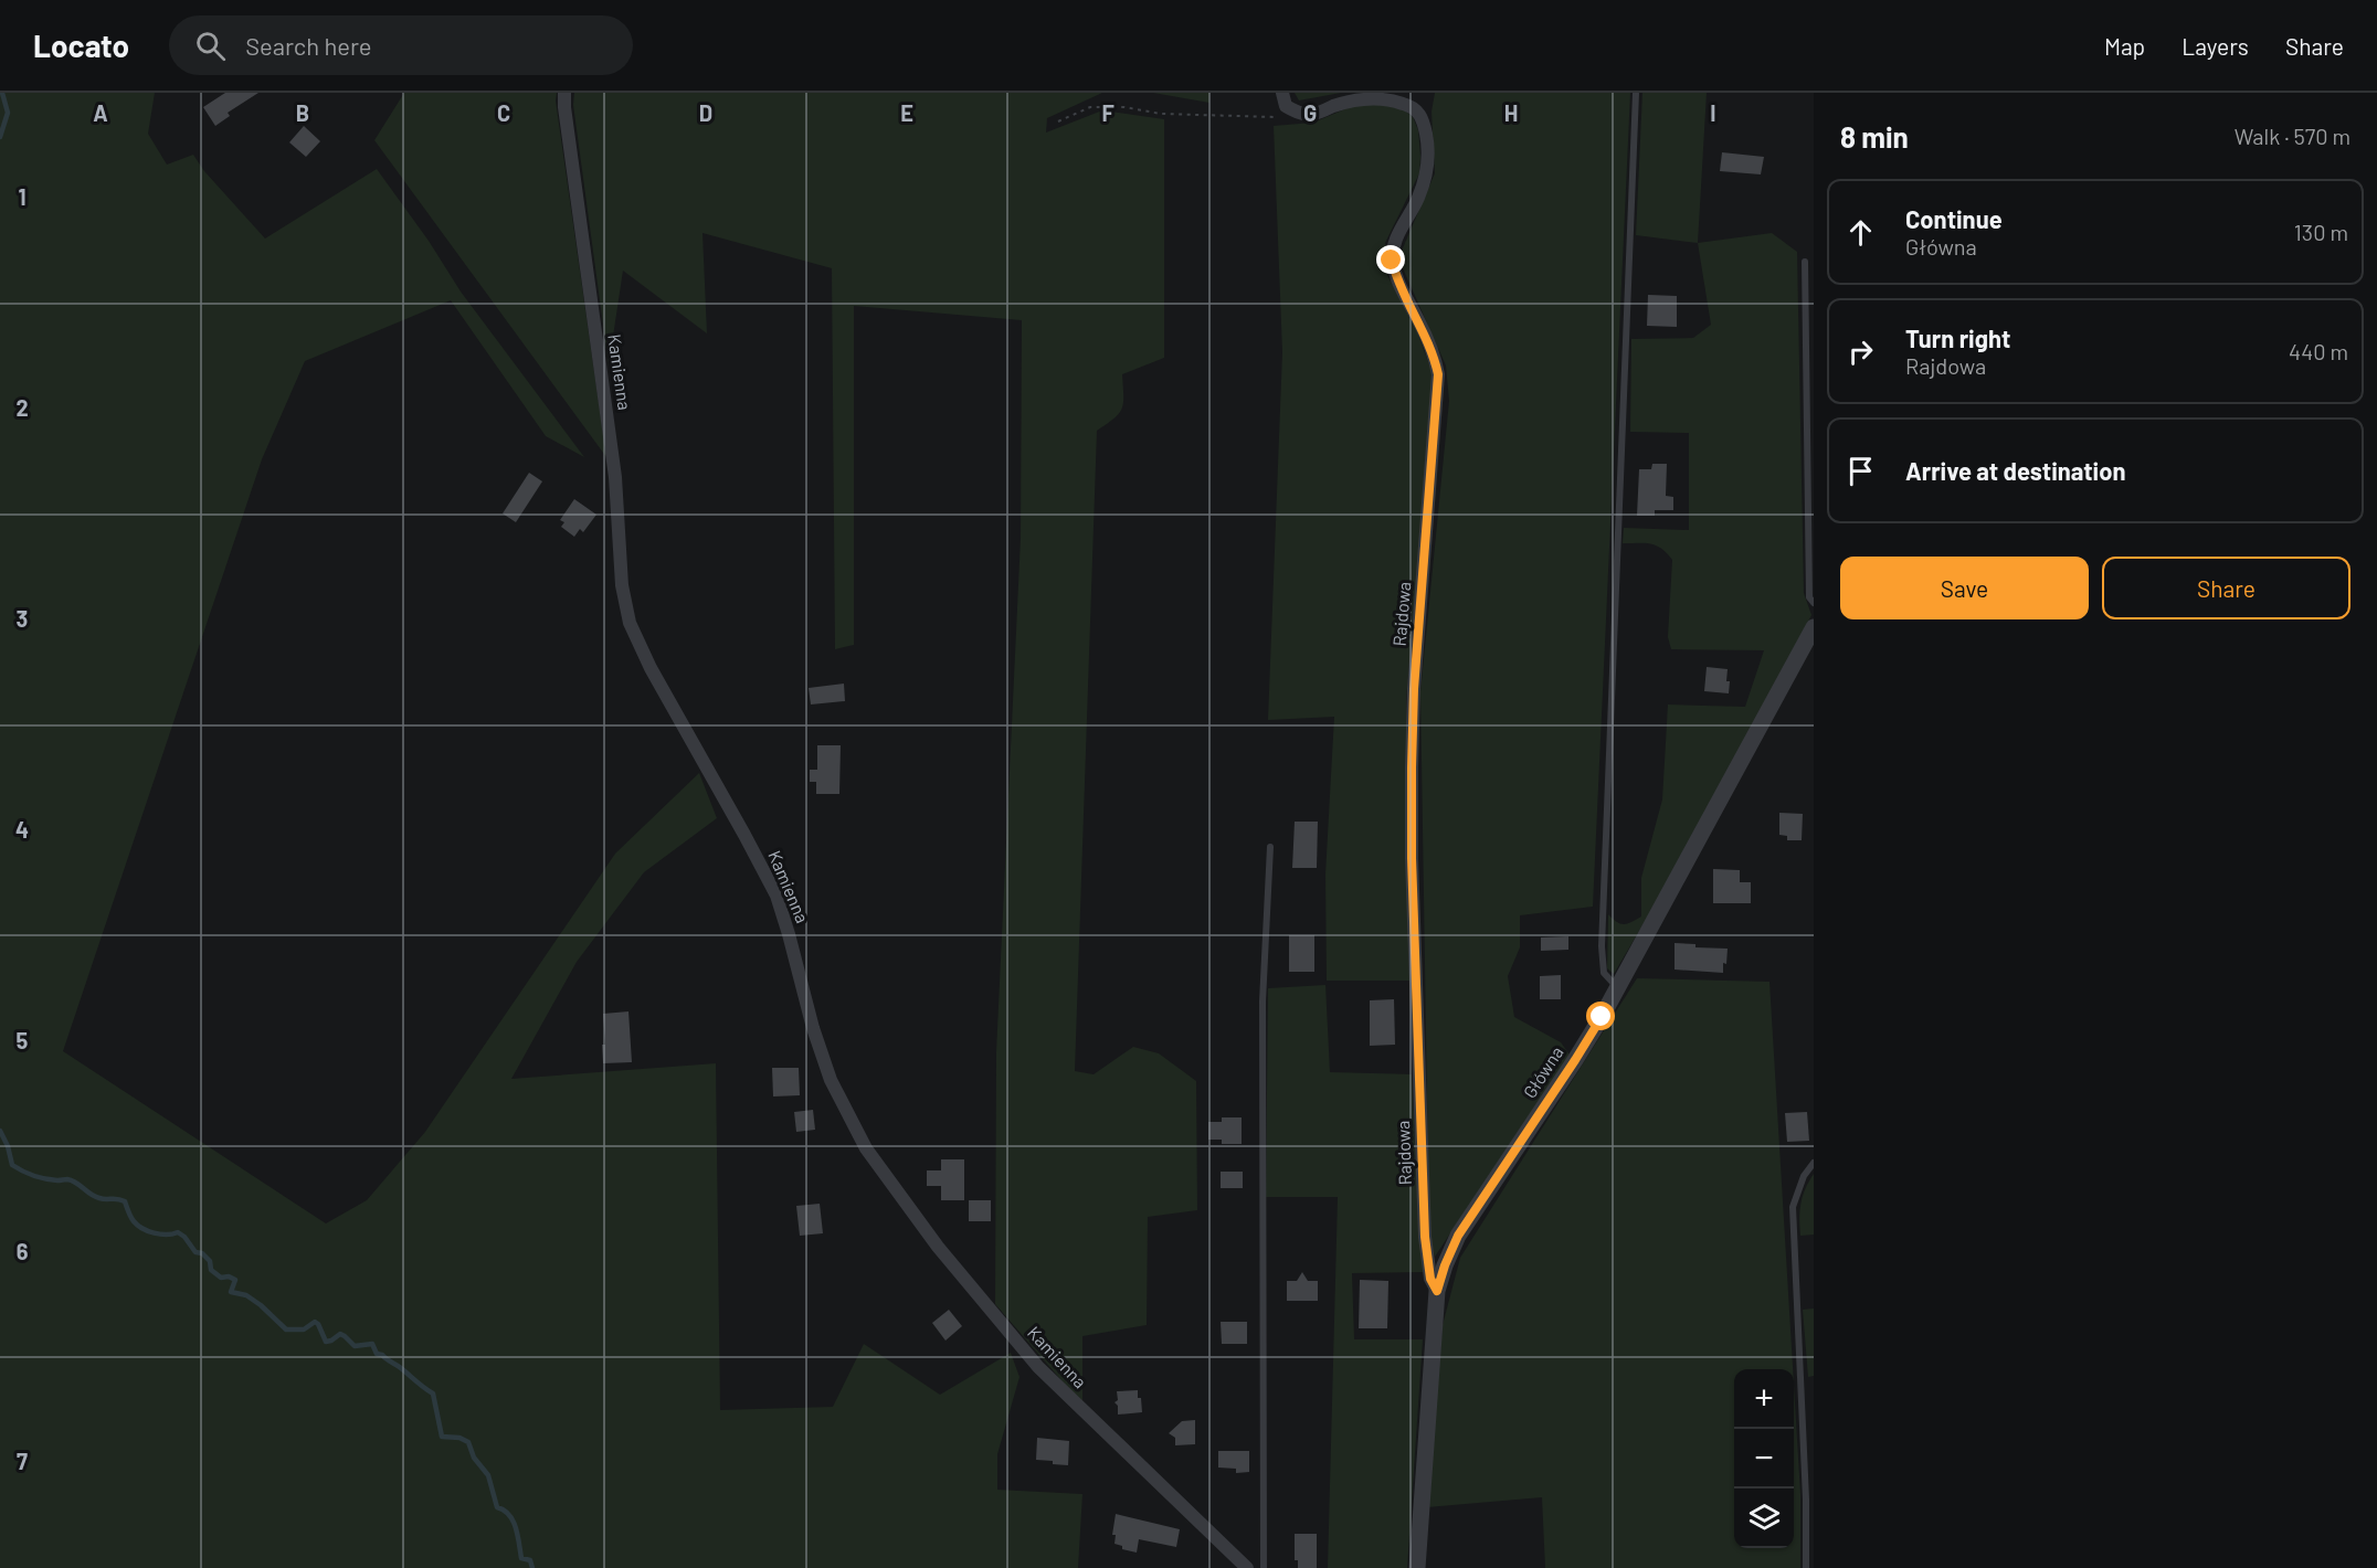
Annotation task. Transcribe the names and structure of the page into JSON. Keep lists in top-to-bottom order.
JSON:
{
  "streets": {
    "street": ["Kamienna", "Rajdowa", "Główna"]
  },
  "crossings": [
    ["Rajdowa", "Główna"]
  ],
  "page": {
    "header": "Locato",
    "search": "Search here",
    "nav": ["Map", "Layers", "Share"],
    "heading": ["8 min", "Walk · 570 m"],
    "list": [
      ["Continue", "Główna", "130 m"],
      ["Turn right", "Rajdowa", "440 m"],
      "Arrive at destination"
    ],
    "buttons": ["Save", "Share"],
    "map_buttons": ["+", "−"]
  },
  "grid": {
    "columns": [
      "A",
      "B",
      "C",
      "D",
      "E",
      "F",
      "G",
      "H",
      "I"
    ],
    "rows": [
      "1",
      "2",
      "3",
      "4",
      "5",
      "6",
      "7"
    ]
  }
}
